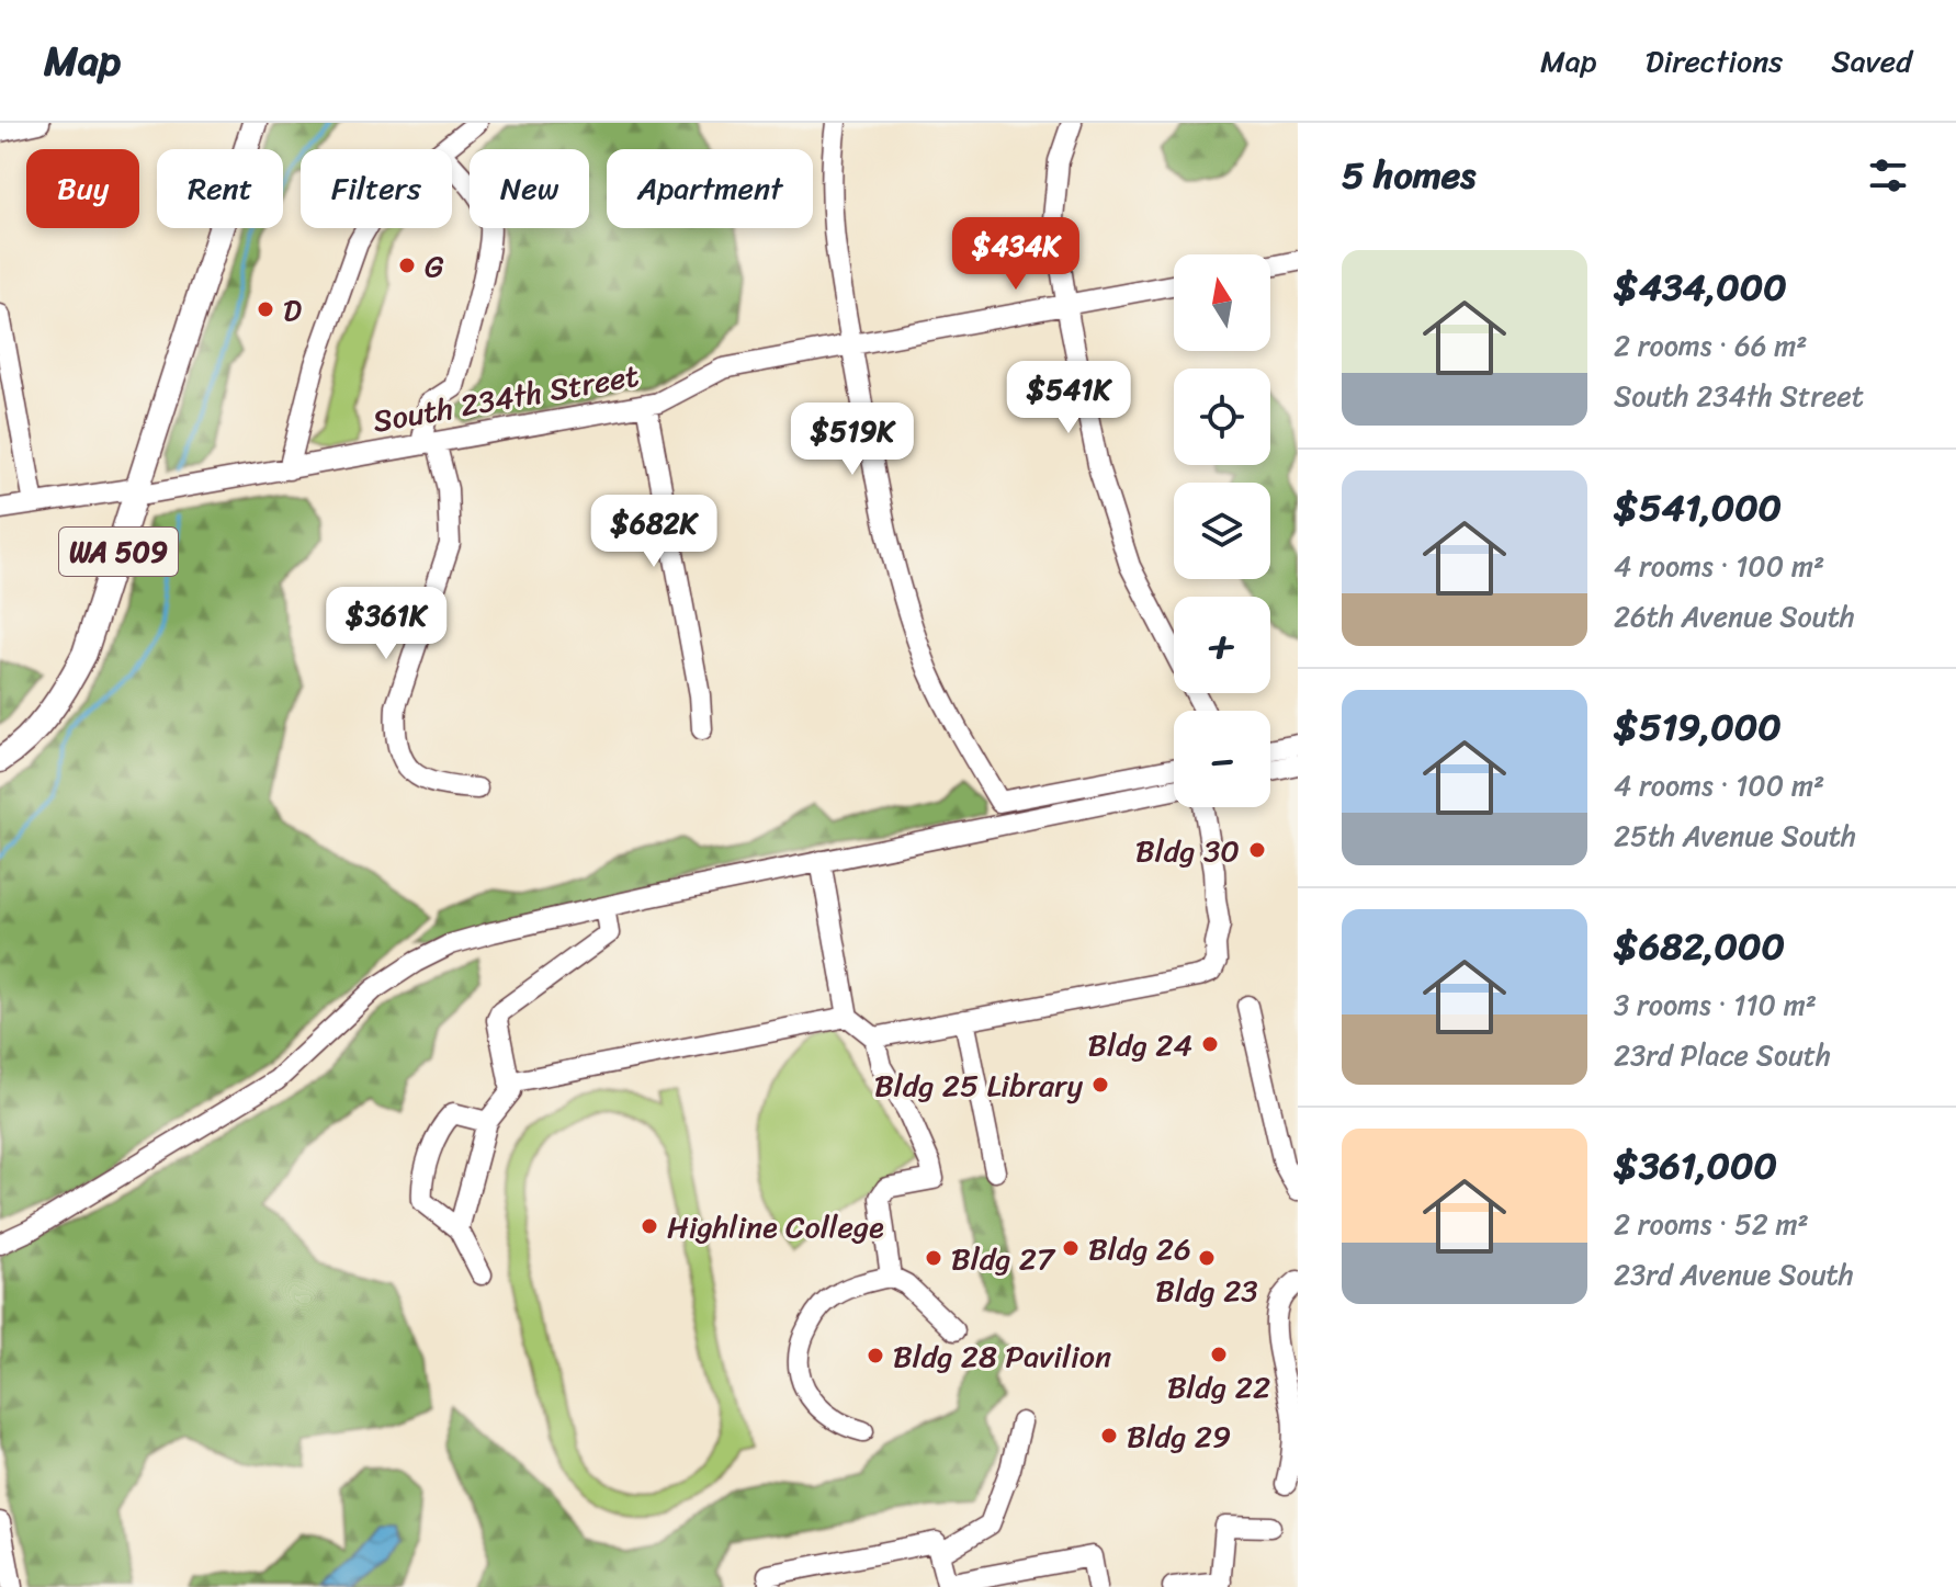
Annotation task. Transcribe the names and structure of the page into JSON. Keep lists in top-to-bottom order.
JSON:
{
  "streets": {
    "main road": ["WA 509"],
    "street": ["South 234th Street"]
  },
  "crossings": [
    ["South 234th Street", "WA 509"]
  ],
  "places": [
    "G",
    "D",
    "Bldg 30",
    "Bldg 24",
    "Bldg 25 Library",
    "Highline College",
    "Bldg 26",
    "Bldg 27",
    "Bldg 23",
    "Bldg 22",
    "Bldg 28 Pavilion",
    "Bldg 29"
  ],
  "north": "top",
  "page": {
    "header": "Map",
    "nav": ["Map", "Directions", "Saved"],
    "heading": "5 homes",
    "chip": [
      "Buy",
      "Rent",
      "Filters",
      "New",
      "Apartment"
    ],
    "price": [
      "$434K",
      "$541K",
      "$519K",
      "$682K",
      "$361K"
    ],
    "list": [
      {
        "name": "$434,000",
        "note": "2 rooms · 66 m² · South 234th Street"
      },
      {
        "name": "$541,000",
        "note": "4 rooms · 100 m² · 26th Avenue South"
      },
      {
        "name": "$519,000",
        "note": "4 rooms · 100 m² · 25th Avenue South"
      },
      {
        "name": "$682,000",
        "note": "3 rooms · 110 m² · 23rd Place South"
      },
      {
        "name": "$361,000",
        "note": "2 rooms · 52 m² · 23rd Avenue South"
      }
    ],
    "map_buttons": ["+", "−"]
  }
}
